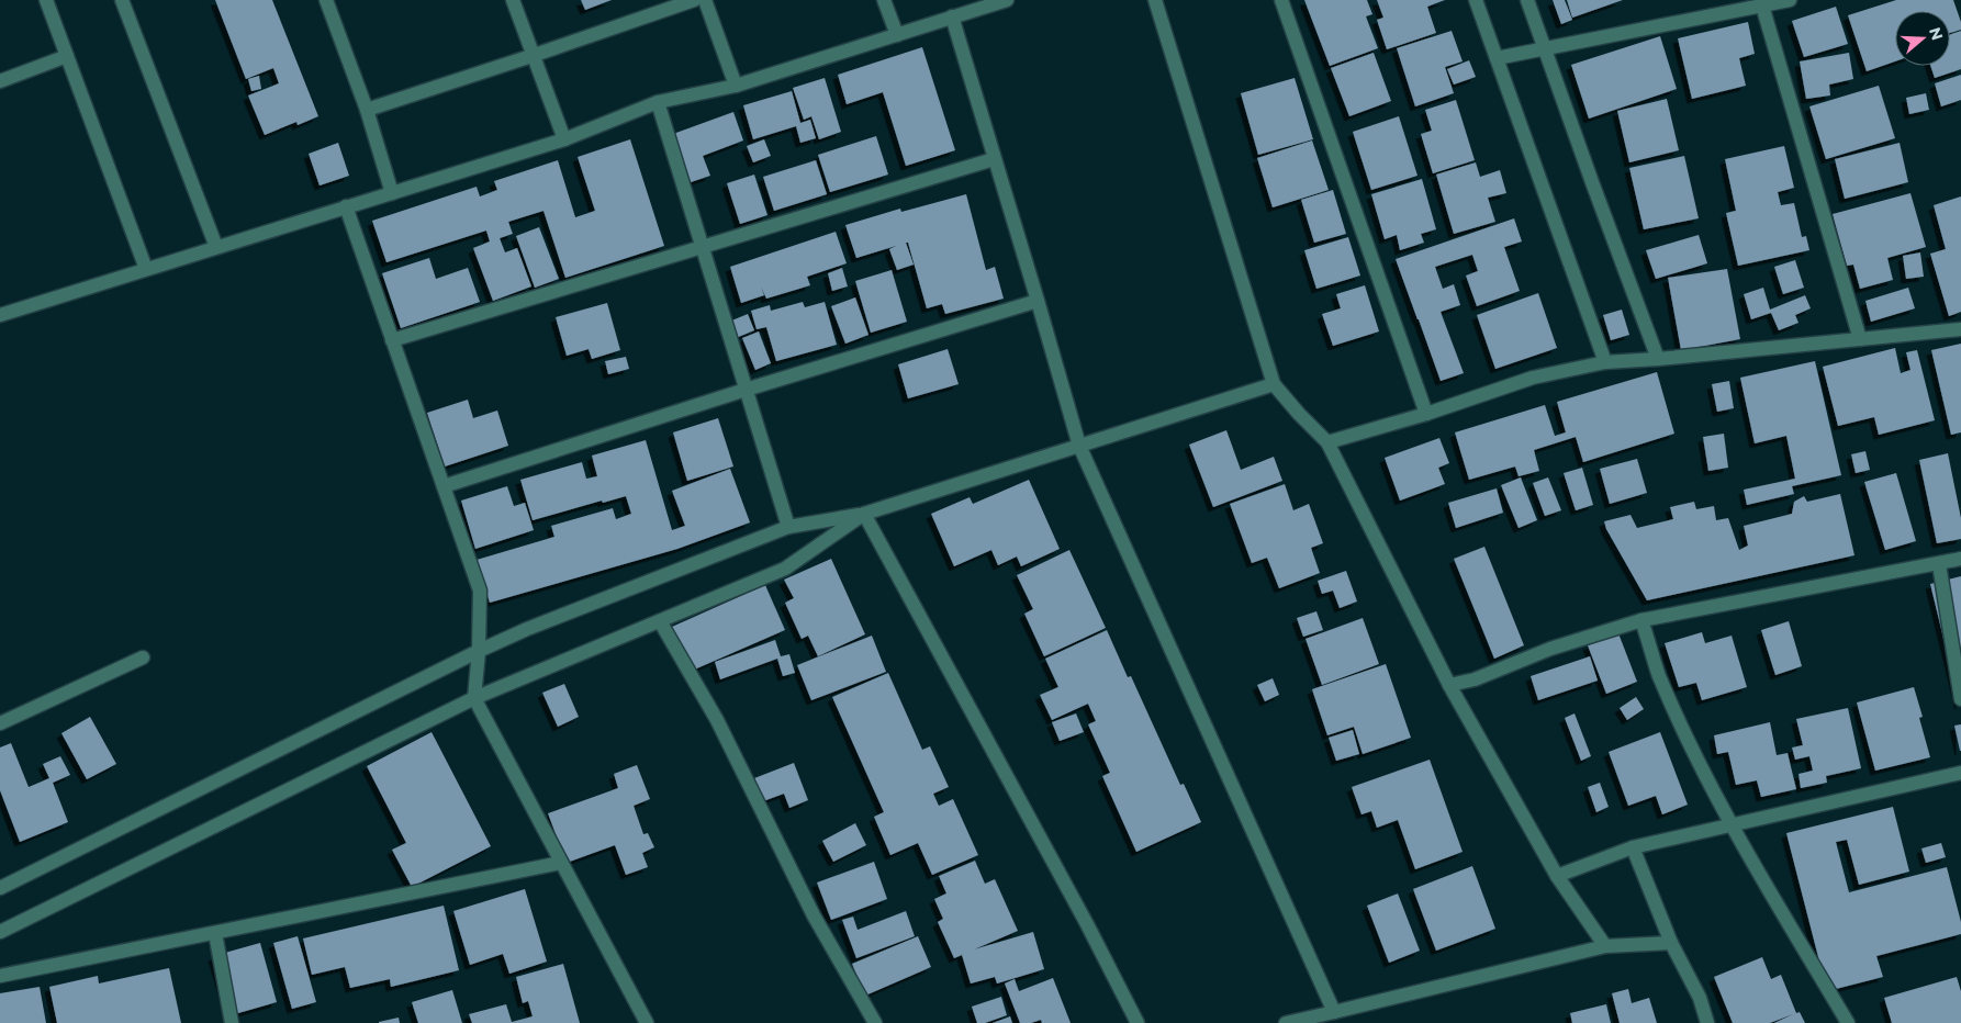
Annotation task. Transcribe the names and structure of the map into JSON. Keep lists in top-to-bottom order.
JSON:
{
  "north": "right"
}
